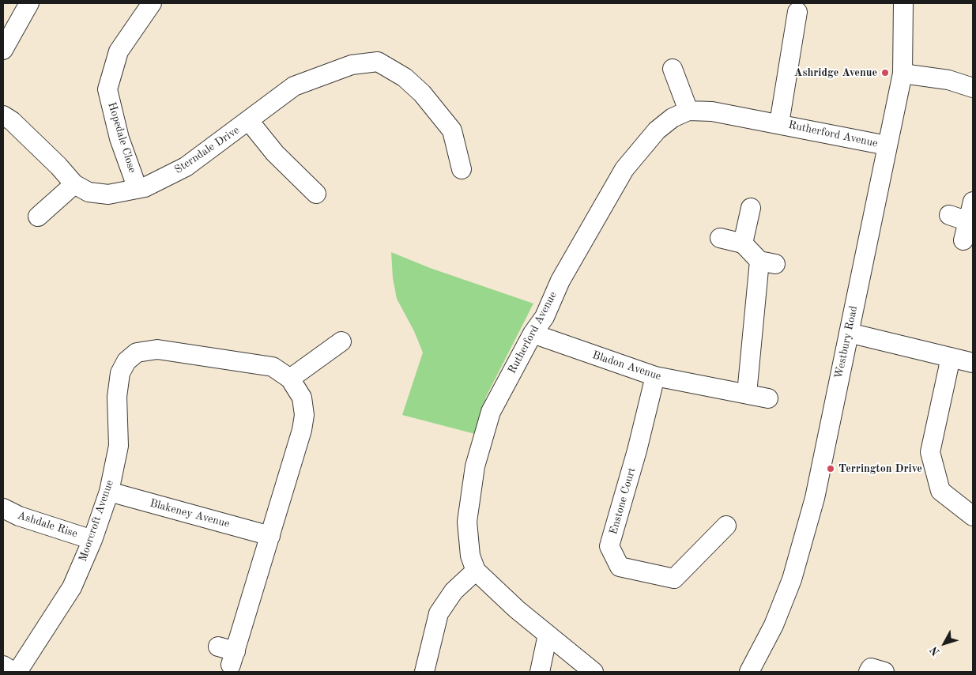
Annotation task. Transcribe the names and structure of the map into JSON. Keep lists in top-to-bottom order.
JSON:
{
  "streets": {
    "street": [
      "Rutherford Avenue",
      "Hopedale Close",
      "Sterndale Drive",
      "Westbury Road",
      "Bladon Avenue",
      "Enstone Court",
      "Blakeney Avenue",
      "Moorcroft Avenue",
      "Ashdale Rise"
    ]
  },
  "crossings": [
    ["Rutherford Avenue", "Westbury Road"],
    ["Rutherford Avenue", "Bladon Avenue"],
    ["Hopedale Close", "Sterndale Drive"],
    ["Bladon Avenue", "Enstone Court"],
    ["Blakeney Avenue", "Moorcroft Avenue"],
    ["Moorcroft Avenue", "Ashdale Rise"]
  ],
  "places": ["Ashridge Avenue", "Terrington Drive"],
  "north": "bottom left"
}
